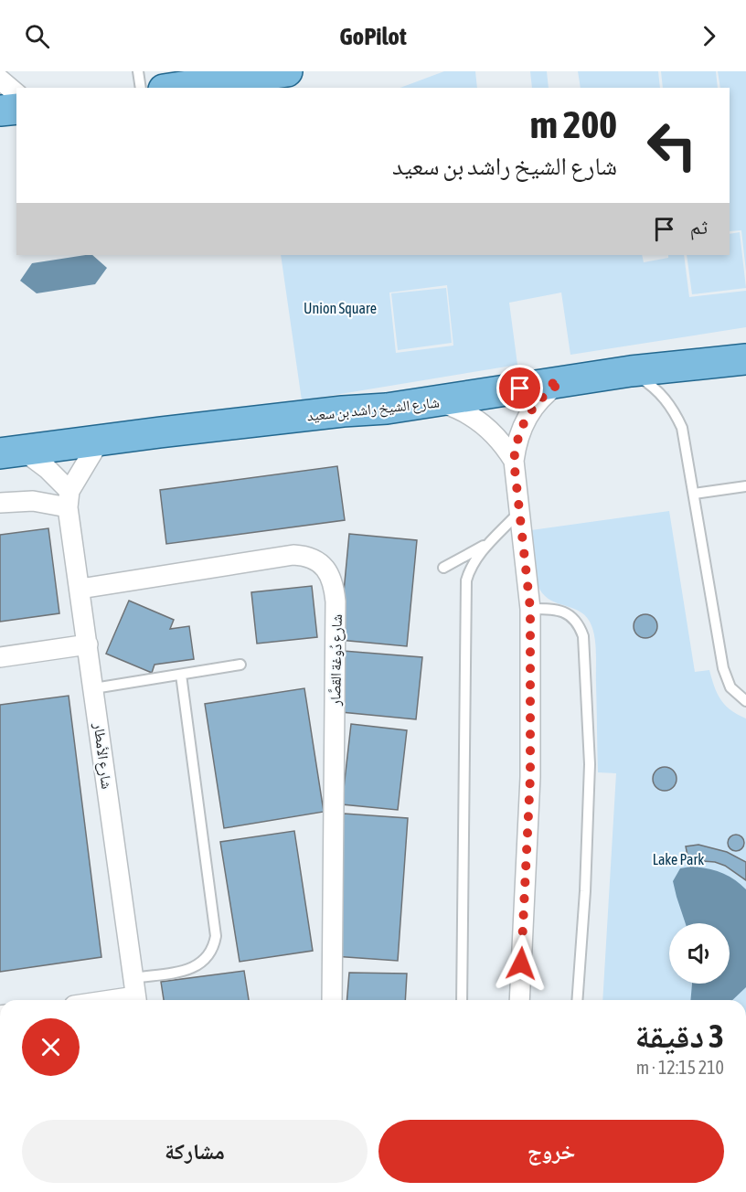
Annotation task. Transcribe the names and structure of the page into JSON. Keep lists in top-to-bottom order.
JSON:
{
  "streets": {
    "main road": ["شارع الشيخ راشد بن سعيد"],
    "street": ["شارع دُوغة القصَّار", "شارع الأمطار"]
  },
  "crossings": [
    ["شارع دُوغة القصَّار", "شارع الأمطار"]
  ],
  "parks": ["Union Square", "Lake Park"],
  "page": {
    "header": "GoPilot",
    "turn": ["200 m", "شارع الشيخ راشد بن سعيد"],
    "then": "ثم",
    "heading": ["3 دقيقة", "210 m · 12:15"],
    "buttons": ["خروج", "مشاركة"]
  }
}
